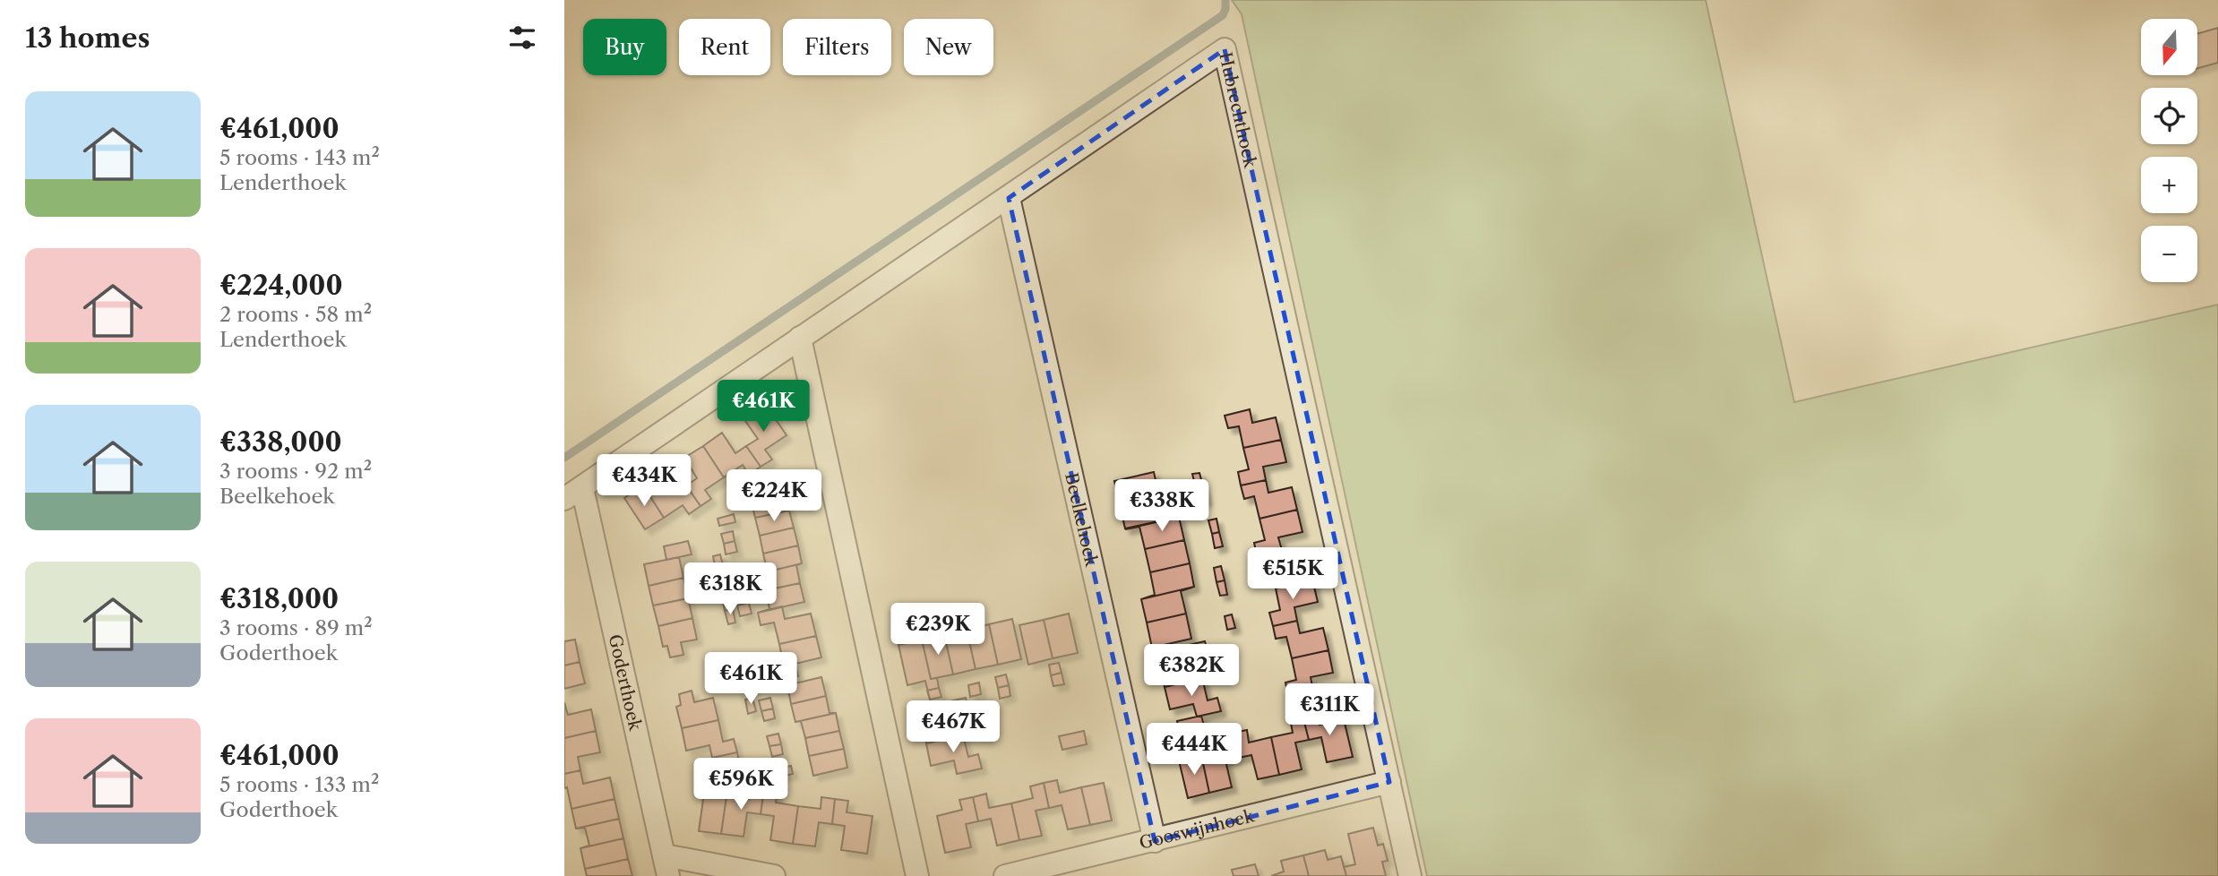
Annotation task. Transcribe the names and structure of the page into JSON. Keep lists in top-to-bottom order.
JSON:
{
  "streets": {
    "street": [
      "Hubrechthoek",
      "Beelkehoek",
      "Goderthoek",
      "Gooswijnhoek"
    ]
  },
  "crossings": [
    ["Hubrechthoek", "Beelkehoek"],
    ["Hubrechthoek", "Goderthoek"],
    ["Hubrechthoek", "Gooswijnhoek"],
    ["Beelkehoek", "Gooswijnhoek"]
  ],
  "north": "bottom",
  "page": {
    "heading": "13 homes",
    "map_buttons": ["+", "−"],
    "chip": [
      "Buy",
      "Rent",
      "Filters",
      "New"
    ],
    "list": [
      {
        "name": "€461,000",
        "note": "5 rooms · 143 m² · Lenderthoek"
      },
      {
        "name": "€224,000",
        "note": "2 rooms · 58 m² · Lenderthoek"
      },
      {
        "name": "€338,000",
        "note": "3 rooms · 92 m² · Beelkehoek"
      },
      {
        "name": "€318,000",
        "note": "3 rooms · 89 m² · Goderthoek"
      },
      {
        "name": "€461,000",
        "note": "5 rooms · 133 m² · Goderthoek"
      }
    ],
    "price": [
      "€461K",
      "€434K",
      "€224K",
      "€338K",
      "€515K",
      "€318K",
      "€239K",
      "€382K",
      "€461K",
      "€311K",
      "€467K",
      "€444K",
      "€596K"
    ]
  }
}
